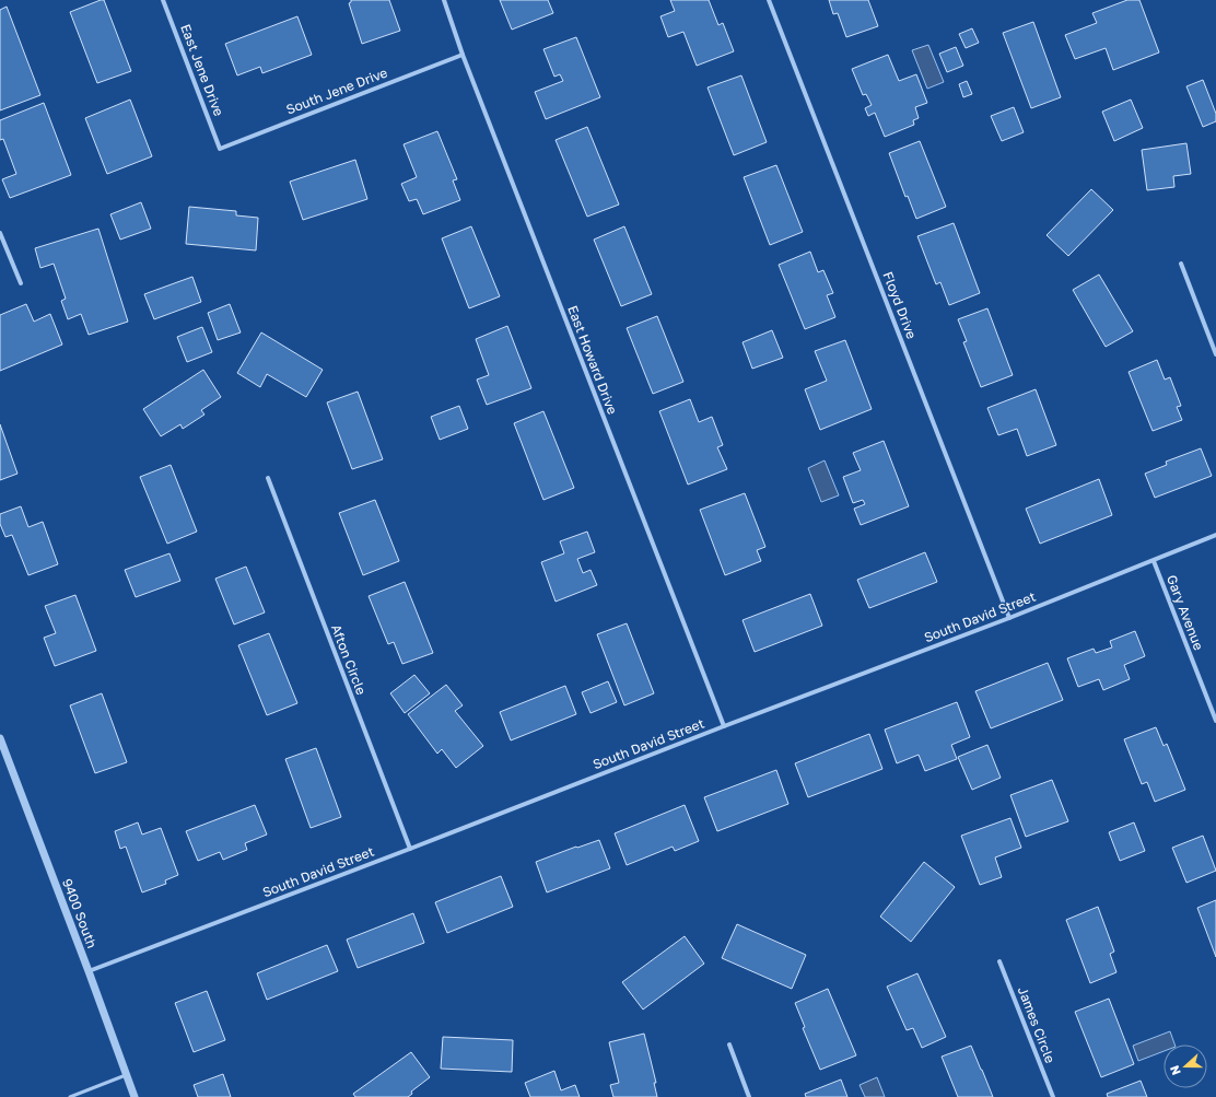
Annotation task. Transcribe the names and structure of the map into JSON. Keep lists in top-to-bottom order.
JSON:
{
  "streets": {
    "street": [
      "East Jene Drive",
      "South Jene Drive",
      "Floyd Drive",
      "East Howard Drive",
      "Gary Avenue",
      "South David Street",
      "Afton Circle",
      "9400 South",
      "James Circle"
    ]
  },
  "crossings": [
    ["East Jene Drive", "South Jene Drive"],
    ["South Jene Drive", "East Howard Drive"],
    ["Floyd Drive", "South David Street"],
    ["East Howard Drive", "South David Street"],
    ["Gary Avenue", "South David Street"],
    ["South David Street", "Afton Circle"],
    ["South David Street", "9400 South"]
  ],
  "north": "left"
}
